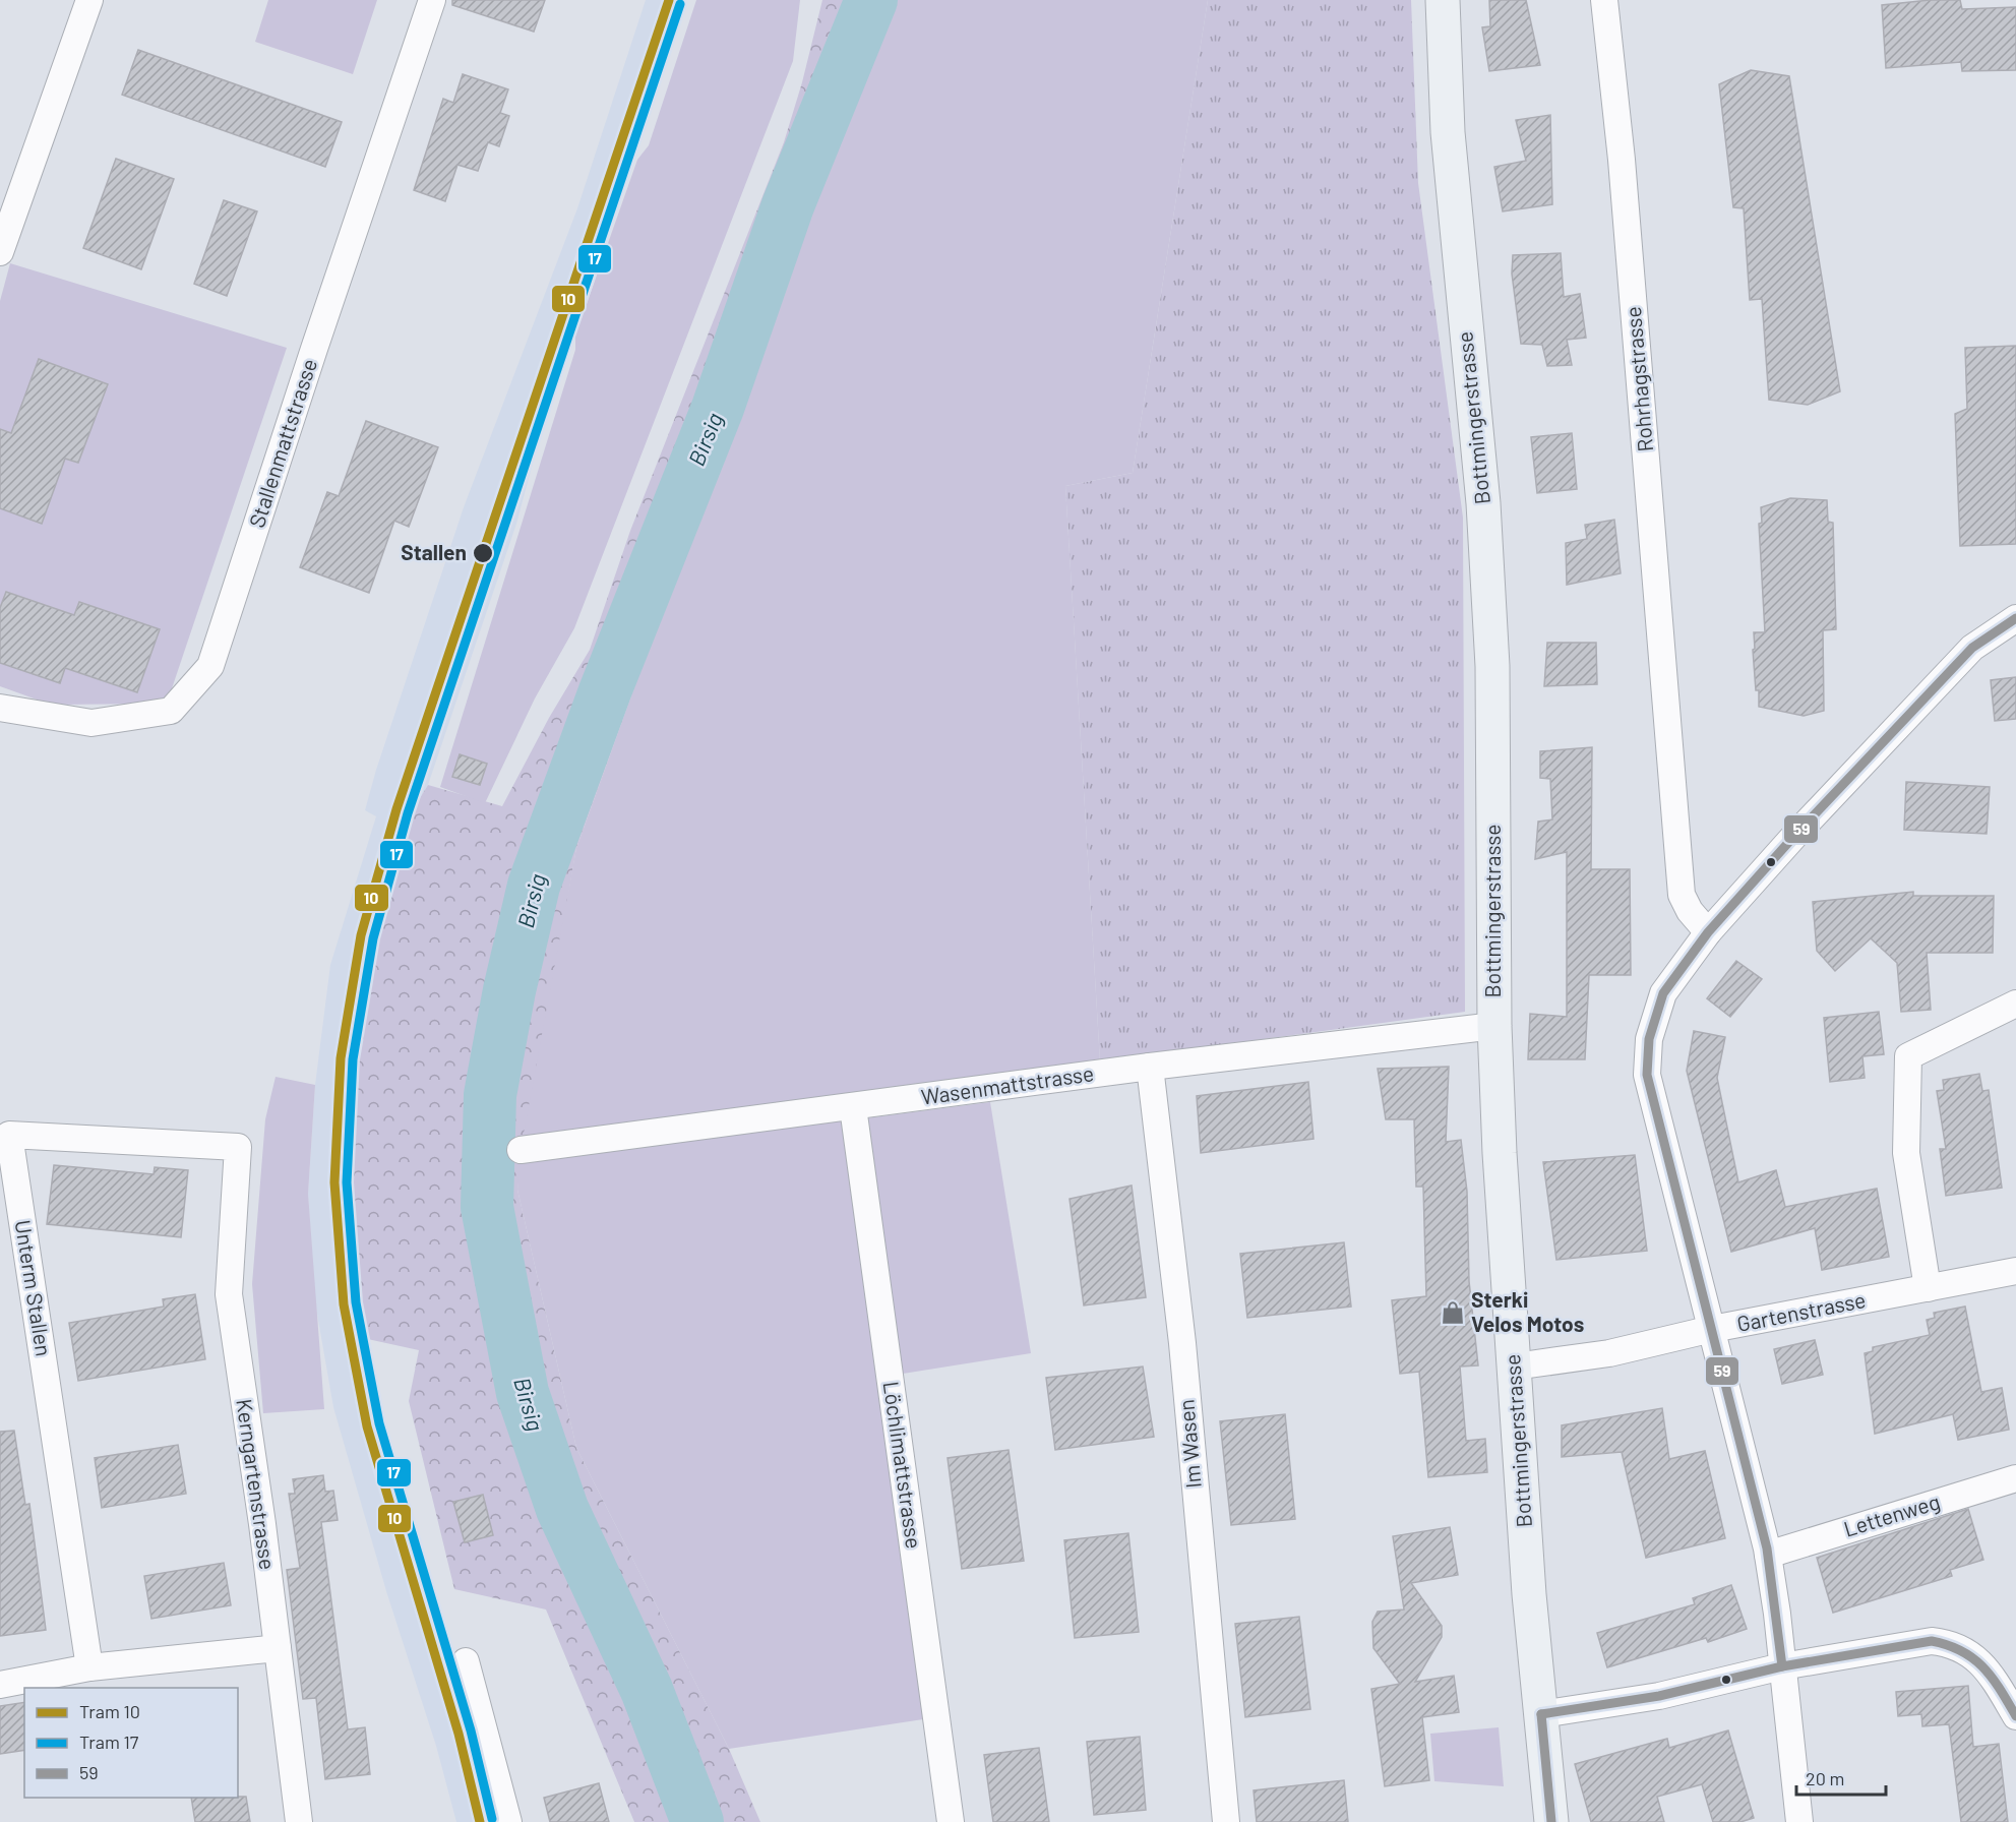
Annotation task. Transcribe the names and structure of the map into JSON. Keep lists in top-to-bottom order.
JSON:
{
  "streets": {
    "main road": ["Bottmingerstrasse"],
    "street": [
      "Rohrhagstrasse",
      "Stallenmattstrasse",
      "Wasenmattstrasse",
      "Unterm Stallen",
      "Gartenstrasse",
      "Im Wasen",
      "Löchlimattstrasse",
      "Kerngartenstrasse",
      "Lettenweg"
    ]
  },
  "crossings": [
    ["Bottmingerstrasse", "Wasenmattstrasse"],
    ["Bottmingerstrasse", "Gartenstrasse"],
    ["Wasenmattstrasse", "Im Wasen"],
    ["Wasenmattstrasse", "Löchlimattstrasse"],
    ["Unterm Stallen", "Kerngartenstrasse"]
  ],
  "water": ["Birsig"],
  "places": {
    "other": ["Stallen"],
    "shop": ["Sterki Velos Motos"]
  },
  "lines": ["tram line 10", "tram line 17", "transit line 59"],
  "legend": ["Tram 10", "Tram 17", "59"],
  "scale_bar": "20 m"
}
